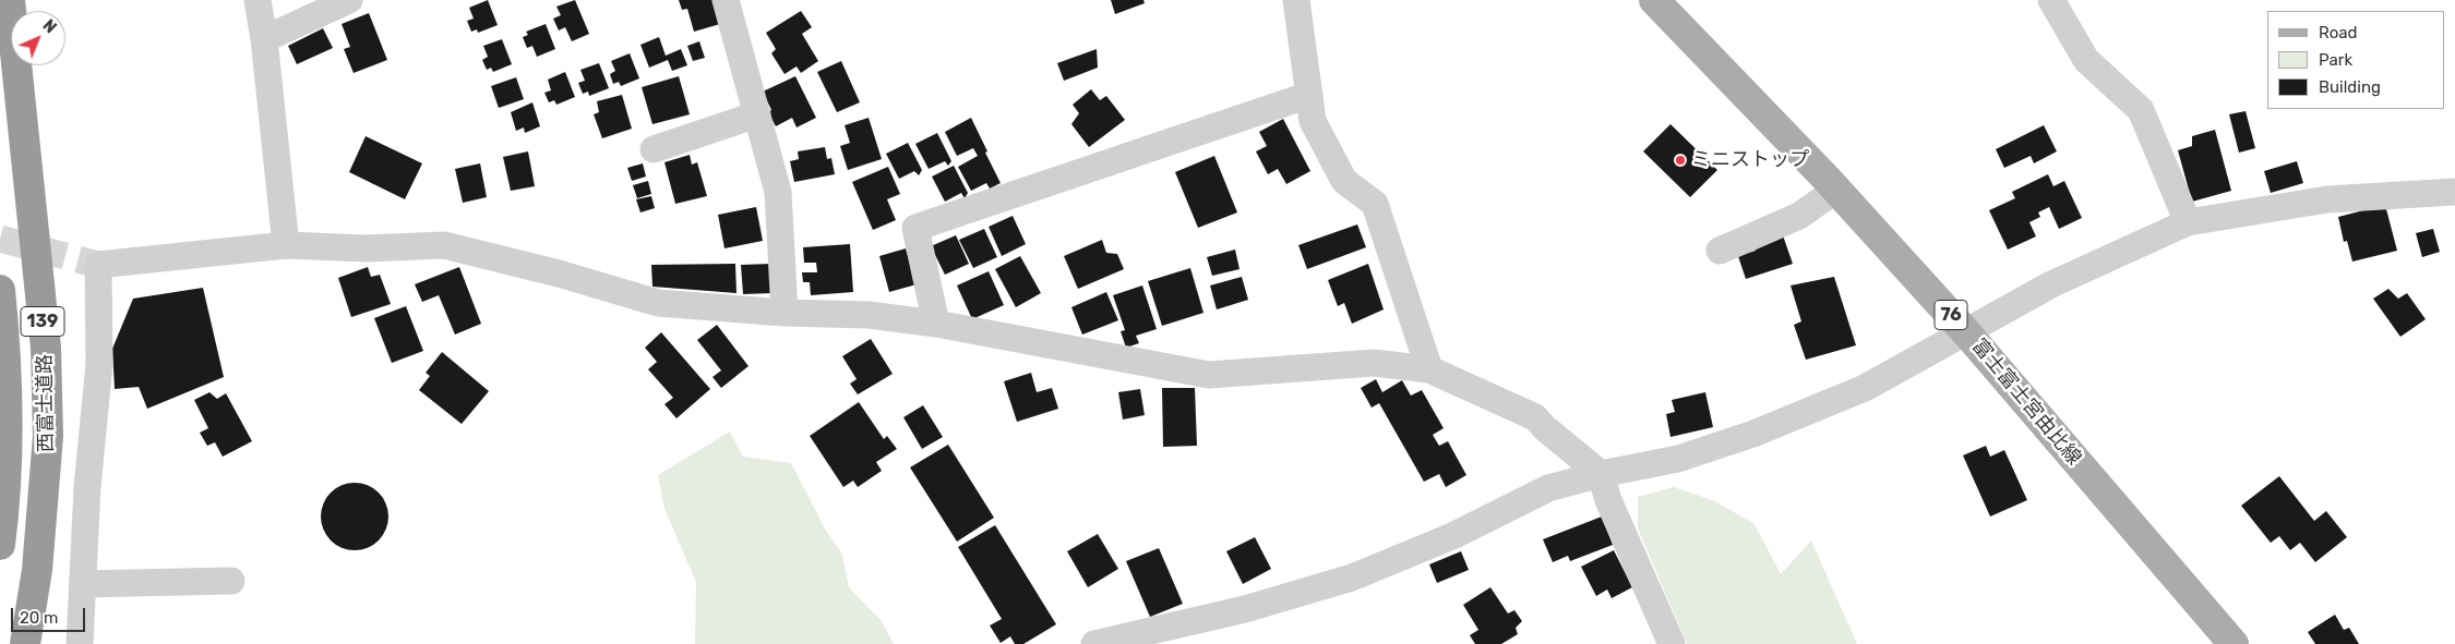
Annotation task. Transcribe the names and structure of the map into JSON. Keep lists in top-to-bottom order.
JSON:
{
  "streets": {
    "highway": ["139", "西富士道路"],
    "main road": ["76", "富士富士宮由比線"]
  },
  "places": ["ミニストップ"],
  "legend": ["Road", "Park", "Building"],
  "scale_bar": "20 m",
  "north": "top right"
}
